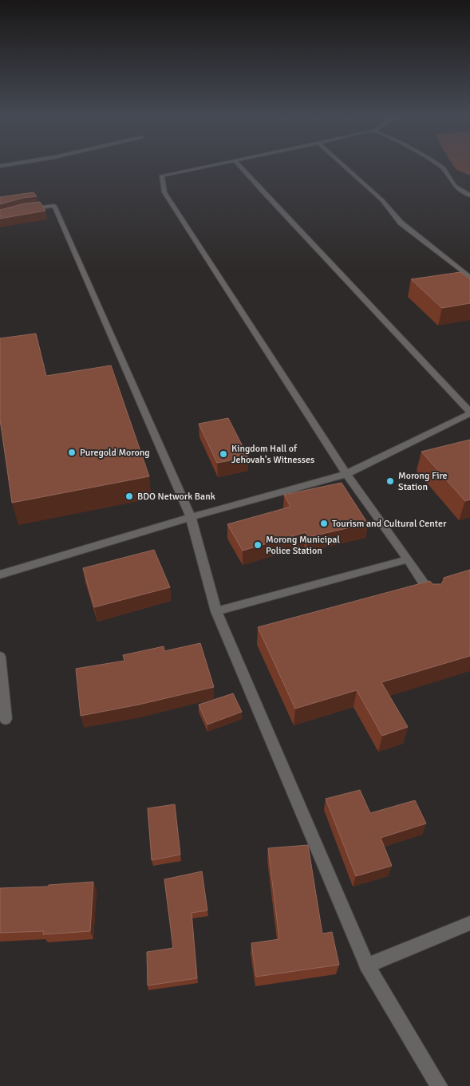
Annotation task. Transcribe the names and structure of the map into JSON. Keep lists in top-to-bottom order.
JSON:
{
  "places": [
    "Puregold Morong",
    "Kingdom Hall of Jehovah's Witnesses",
    "Morong Fire Station",
    "BDO Network Bank",
    "Tourism and Cultural Center",
    "Morong Municipal Police Station"
  ]
}
